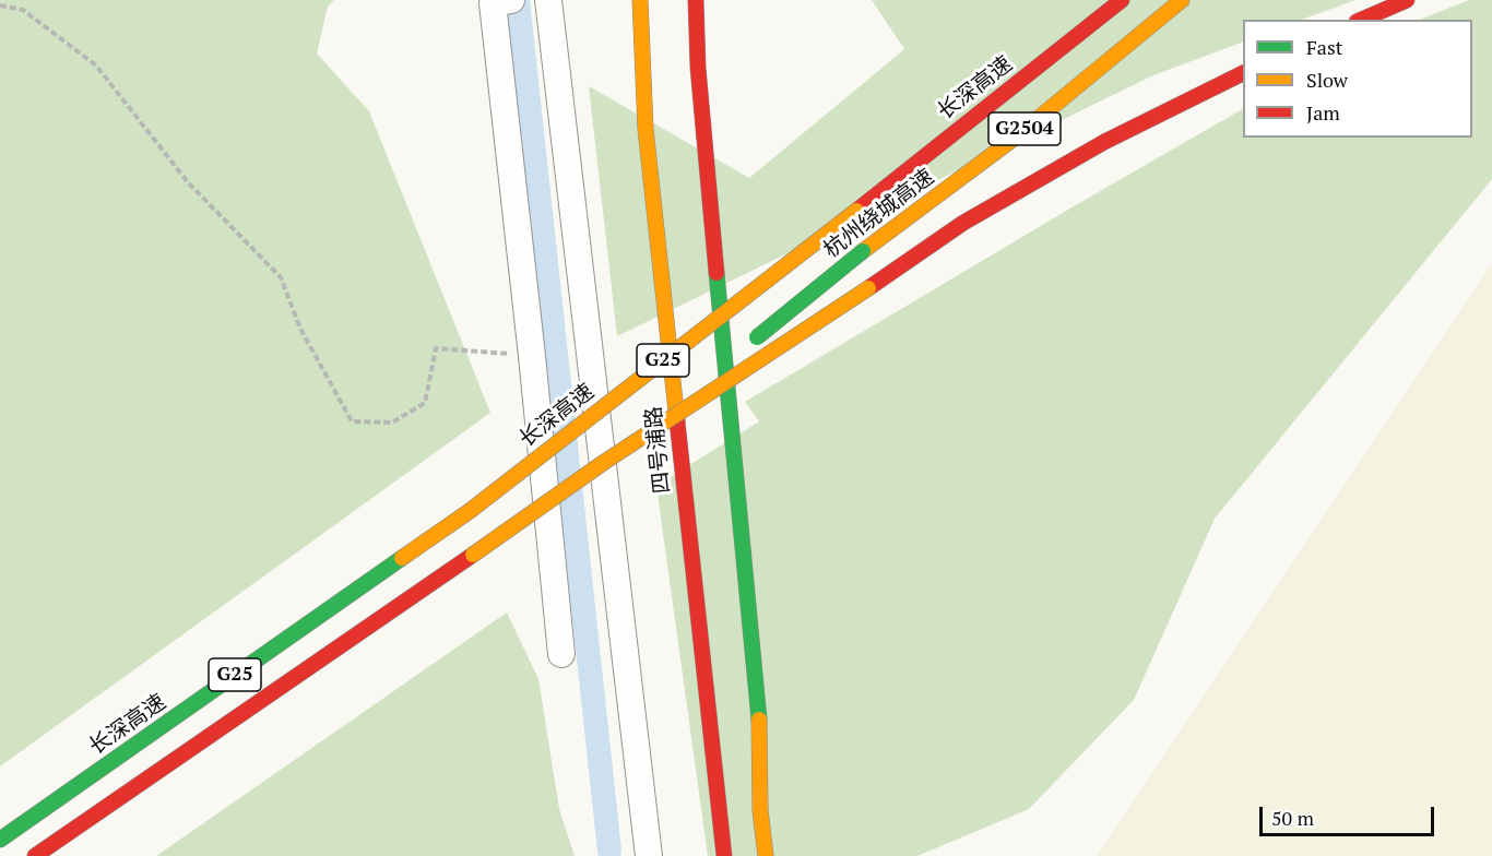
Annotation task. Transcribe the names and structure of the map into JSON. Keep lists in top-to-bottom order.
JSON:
{
  "streets": {
    "main road": [
      "长深高速",
      "G2504",
      "杭州绕城高速",
      "G25",
      "四号浦路"
    ]
  },
  "crossings": [
    ["杭州绕城高速", "G25"]
  ],
  "legend": ["Fast", "Slow", "Jam"],
  "scale_bar": "50 m"
}
